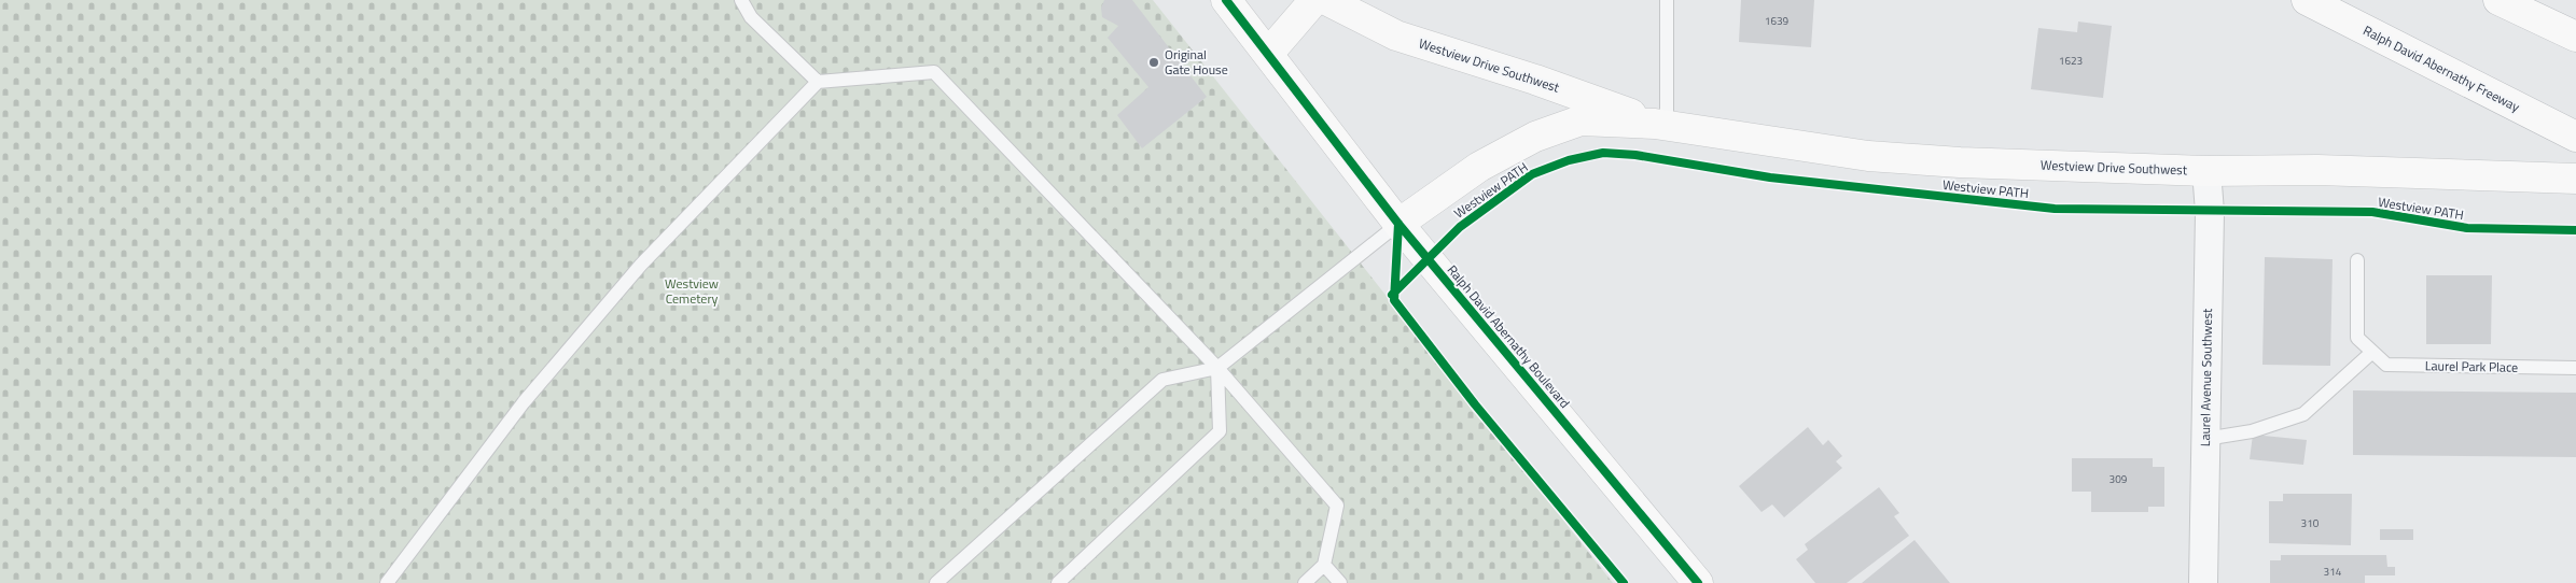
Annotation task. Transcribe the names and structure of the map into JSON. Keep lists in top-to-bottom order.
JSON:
{
  "streets": {
    "main road": ["Westview Drive Southwest", "Ralph David Abernathy Freeway", "Ralph David Abernathy Boulevard"],
    "street": ["Laurel Avenue Southwest"],
    "lane": ["Laurel Park Place"],
    "cycle path": ["Westview PATH"]
  },
  "crossings": [
    ["Westview Drive Southwest", "Ralph David Abernathy Boulevard"],
    ["Westview Drive Southwest", "Laurel Avenue Southwest"]
  ],
  "parks": ["Westview Cemetery"],
  "places": ["Original Gate House"],
  "house_numbers": [
    "1639",
    "1623",
    "309",
    "310",
    "314"
  ]
}
